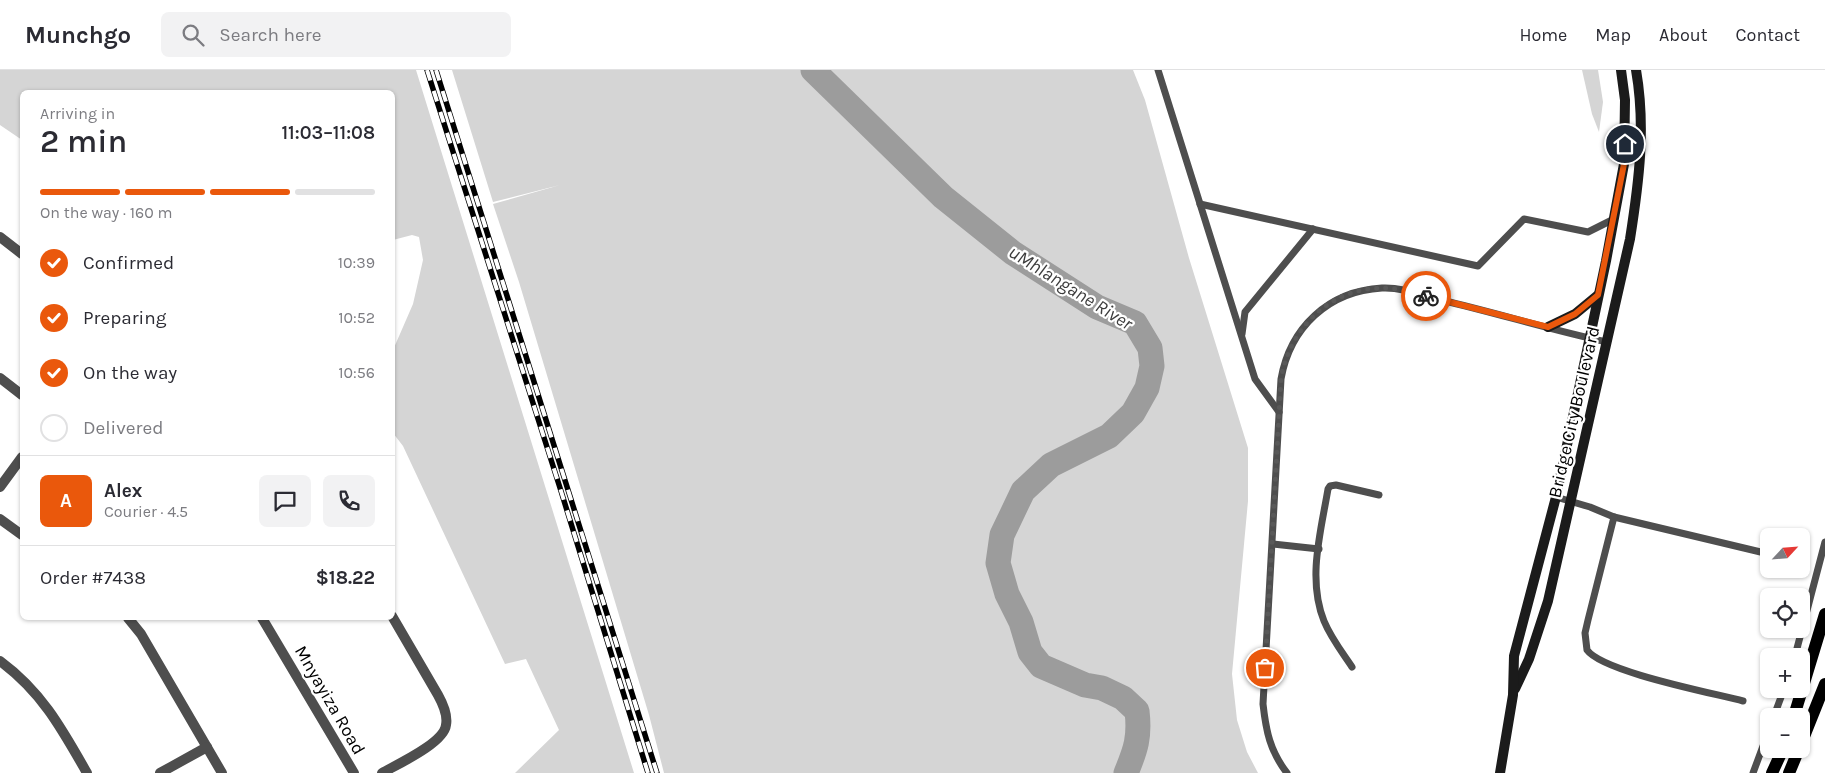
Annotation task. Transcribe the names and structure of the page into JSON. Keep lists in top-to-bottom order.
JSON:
{
  "streets": {
    "street": ["Bridge City Boulevard", "Mnyayiza Road"]
  },
  "water": ["uMhlangane River"],
  "north": "top right",
  "page": {
    "header": "Munchgo",
    "search": "Search here",
    "nav": [
      "Home",
      "Map",
      "About",
      "Contact"
    ],
    "heading": ["2 min", "Arriving in", "11:03–11:08"],
    "panel": [
      "Alex",
      "Courier · 4.5",
      "Order #7438",
      "$18.22"
    ],
    "bar": "On the way · 160 m",
    "list": [
      ["Confirmed", "10:39"],
      ["Preparing", "10:52"],
      ["On the way", "10:56"],
      "Delivered"
    ],
    "round": "A",
    "map_buttons": ["+", "−"]
  }
}
